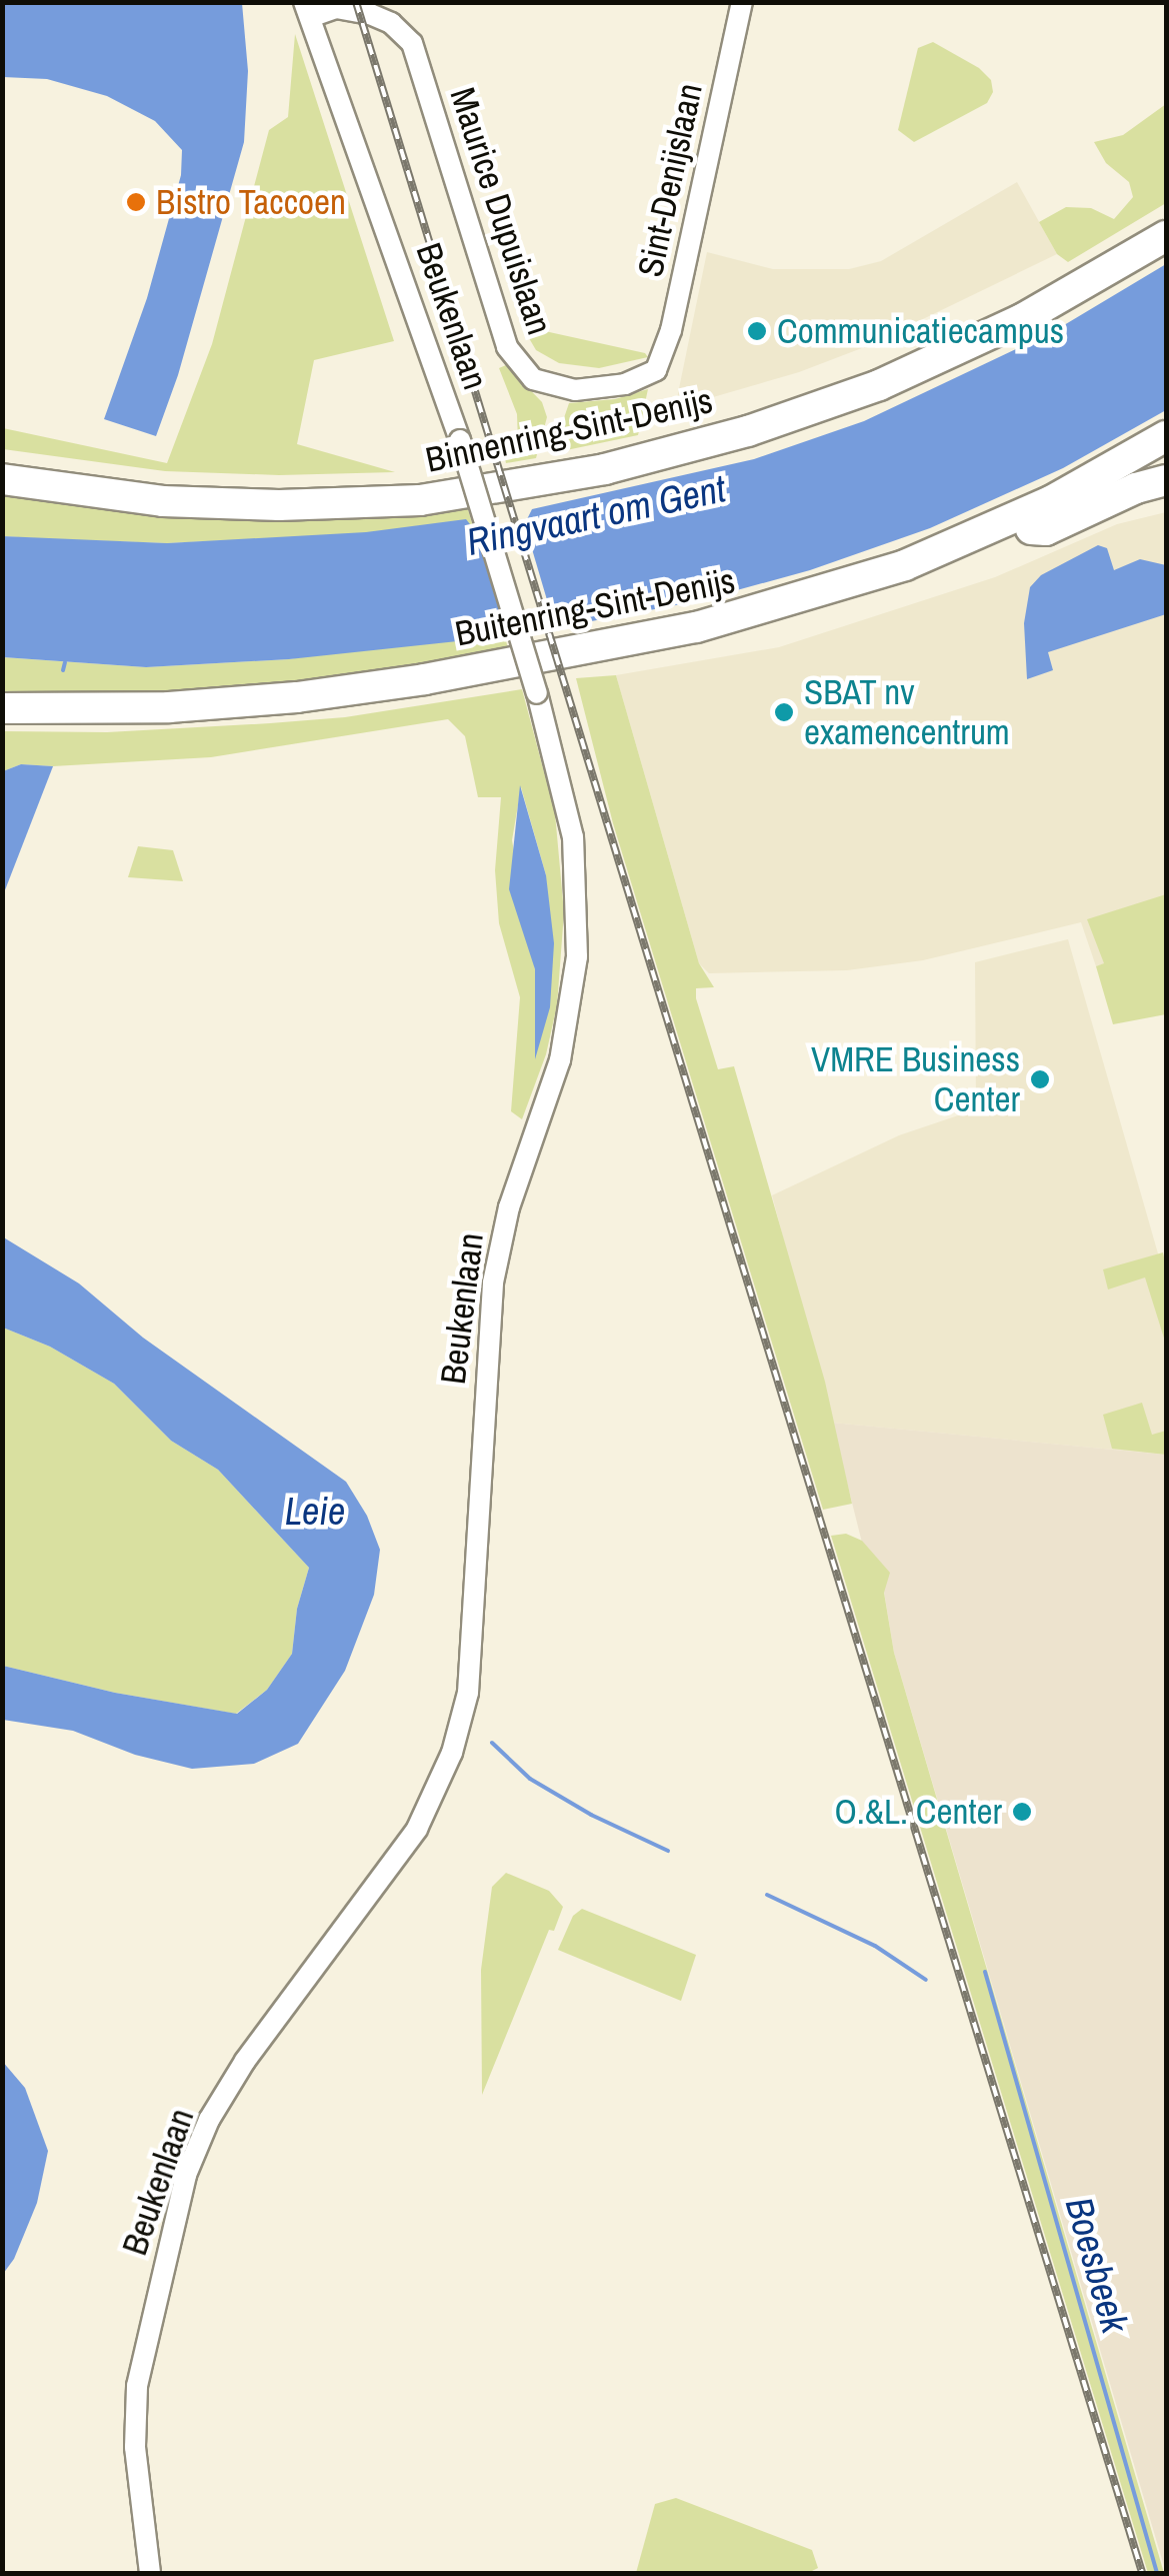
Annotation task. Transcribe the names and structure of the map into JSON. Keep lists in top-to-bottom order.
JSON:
{
  "streets": {
    "highway": ["Binnenring-Sint-Denijs", "Buitenring-Sint-Denijs"],
    "street": ["Sint-Denijslaan", "Maurice Dupuislaan", "Beukenlaan"]
  },
  "crossings": [
    ["Sint-Denijslaan", "Maurice Dupuislaan"],
    ["Maurice Dupuislaan", "Beukenlaan"]
  ],
  "water": ["Ringvaart om Gent", "Leie", "Boesbeek"],
  "places": [
    "Bistro Taccoen",
    "Communicatiecampus",
    "SBAT nv examencentrum",
    "VMRE Business Center",
    "O.&L. Center"
  ]
}
